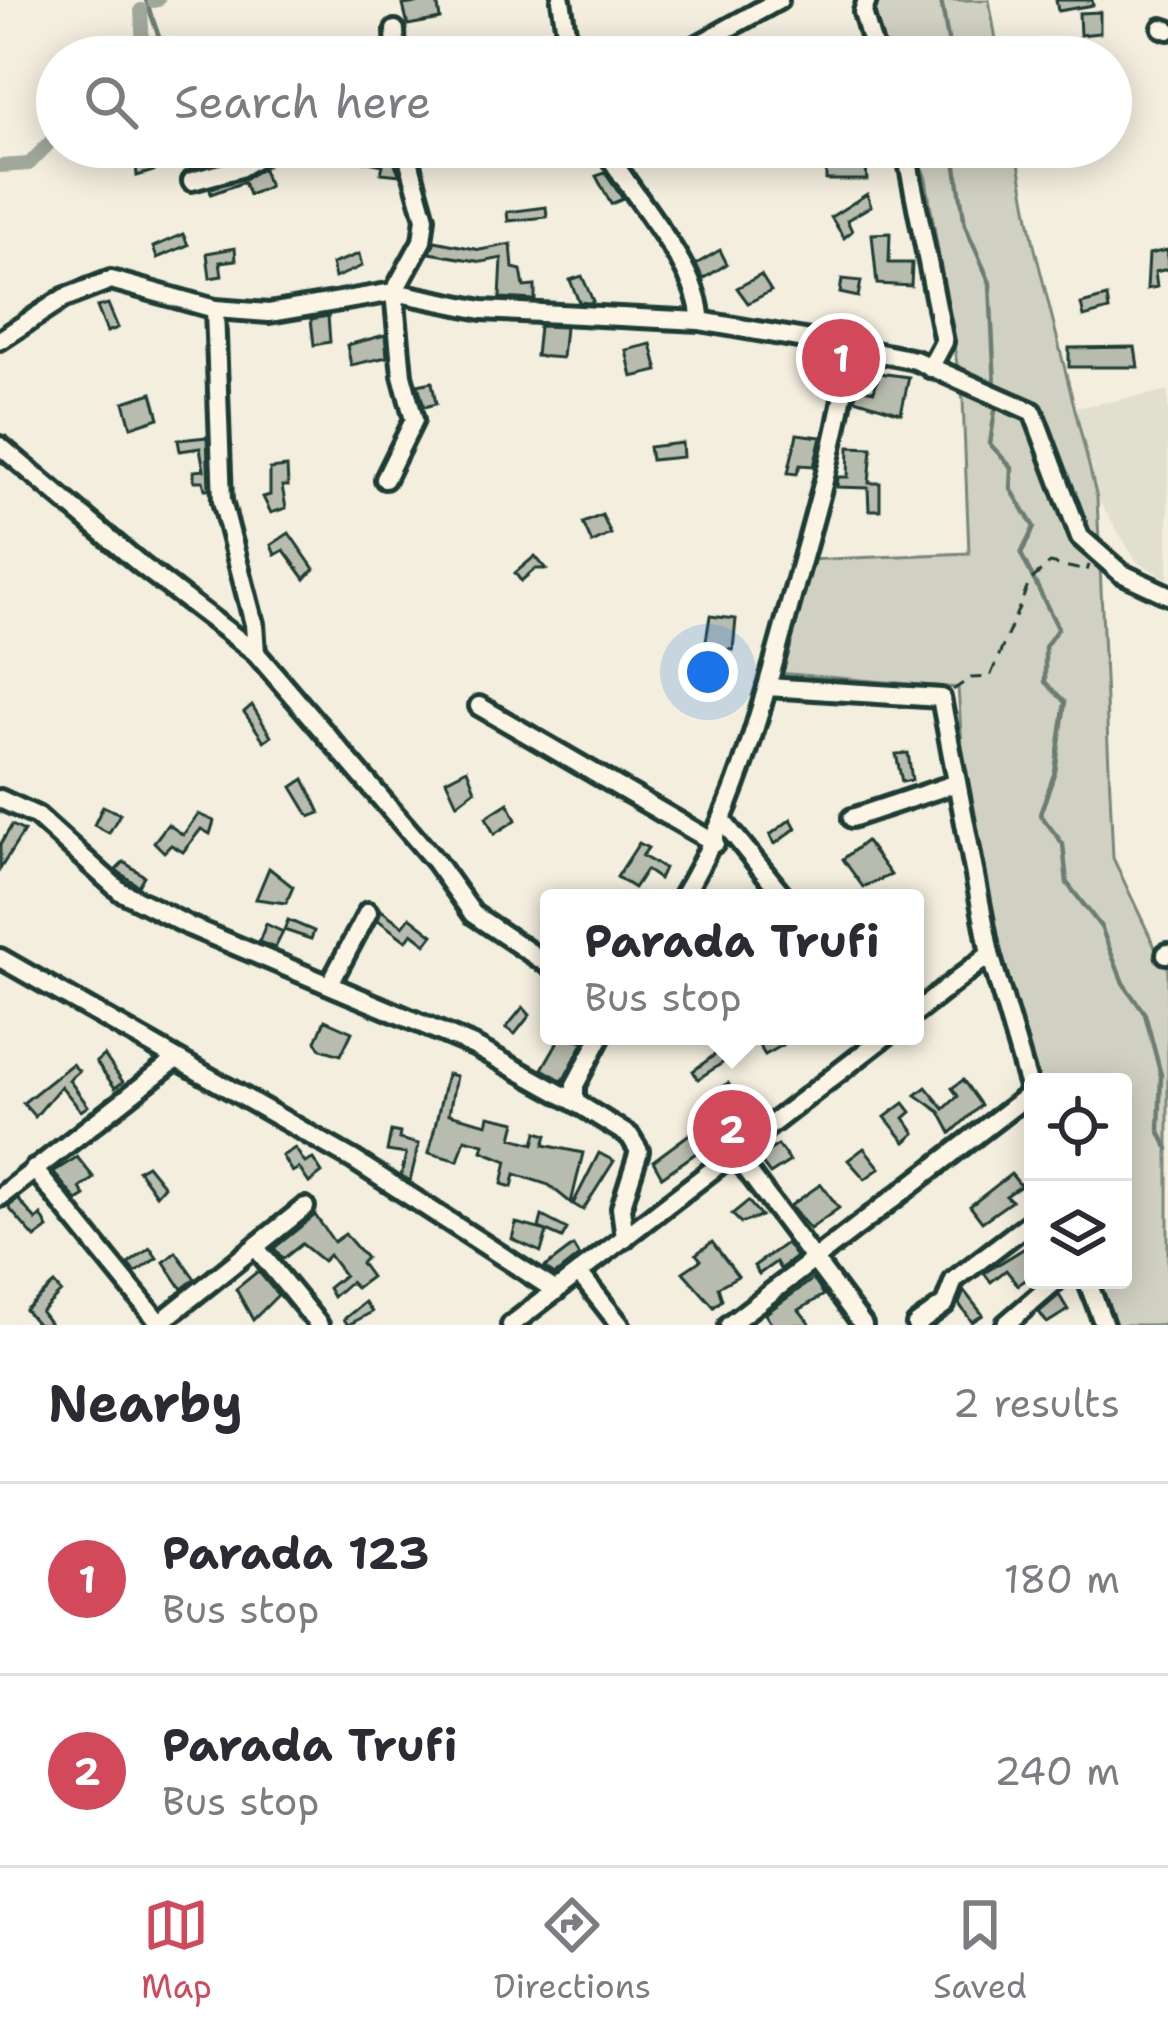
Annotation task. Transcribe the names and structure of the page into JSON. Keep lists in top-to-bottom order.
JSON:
{
  "page": {
    "search": "Search here",
    "pins": ["1", "2"],
    "popup": ["Parada Trufi", "Bus stop"],
    "heading": ["Nearby", "2 results"],
    "list": [
      {
        "mark": "1",
        "name": "Parada 123",
        "note": "Bus stop",
        "value": "180 m"
      },
      {
        "mark": "2",
        "name": "Parada Trufi",
        "note": "Bus stop",
        "value": "240 m"
      }
    ],
    "nav": ["Map", "Directions", "Saved"]
  }
}
